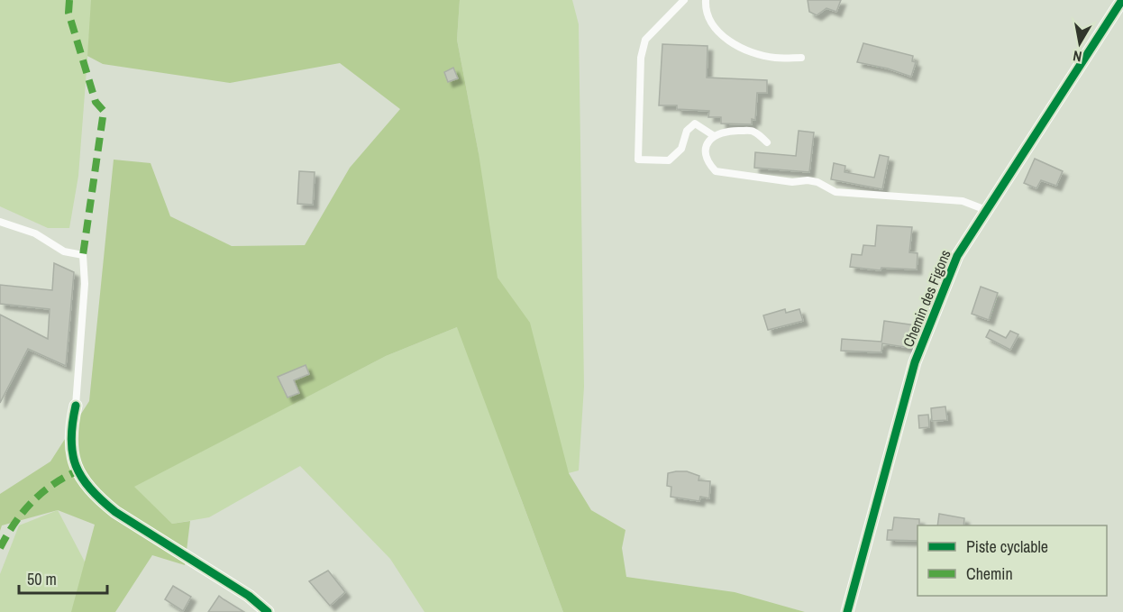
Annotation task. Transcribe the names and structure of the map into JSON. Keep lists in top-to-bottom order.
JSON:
{
  "streets": {
    "street": ["Chemin des Figons"]
  },
  "legend": ["Piste cyclable", "Chemin"],
  "scale_bar": "50 m",
  "north": "bottom"
}
